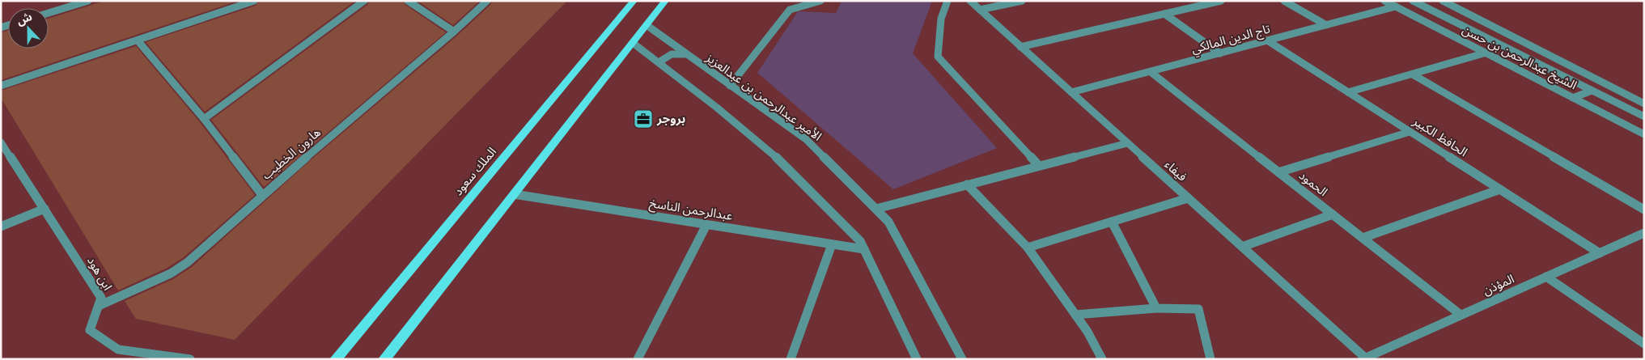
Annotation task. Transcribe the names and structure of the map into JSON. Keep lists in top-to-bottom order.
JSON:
{
  "streets": {
    "main road": ["الملك سعود"],
    "street": [
      "تاج الدين المالكي",
      "الشيخ عبدالرحمن بن حسن",
      "الأمير عبدالرحمن بن عبدالعزيز",
      "الحافظ الكبير",
      "هارون الخطيب",
      "فيفاء",
      "الحمود",
      "عبدالرحمن الناسخ",
      "ابن هود",
      "المؤذن"
    ]
  },
  "crossings": [
    ["تاج الدين المالكي", "الشيخ عبدالرحمن بن حسن"],
    ["تاج الدين المالكي", "الحافظ الكبير"],
    ["تاج الدين المالكي", "فيفاء"],
    ["تاج الدين المالكي", "الحمود"],
    ["الحافظ الكبير", "المؤذن"],
    ["هارون الخطيب", "ابن هود"],
    ["فيفاء", "المؤذن"],
    ["الحمود", "المؤذن"]
  ],
  "places": {
    "office": ["بروجر"]
  },
  "north": "top"
}
